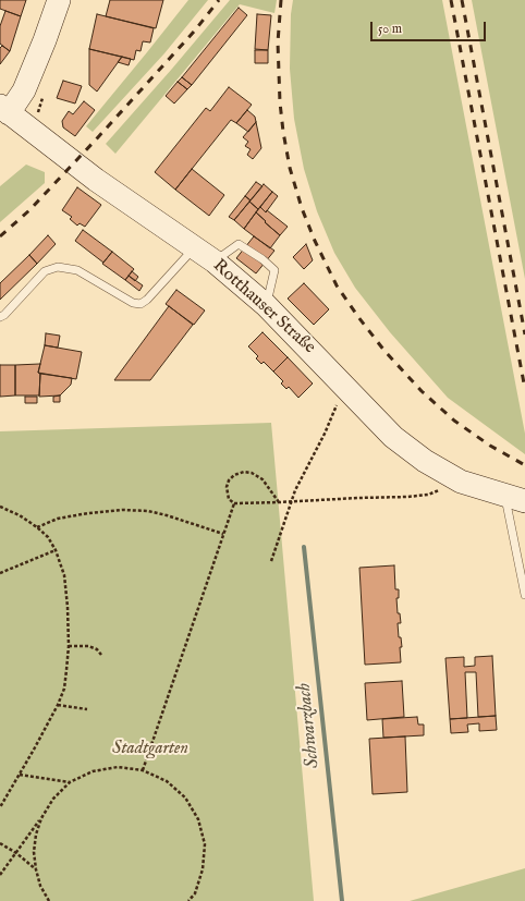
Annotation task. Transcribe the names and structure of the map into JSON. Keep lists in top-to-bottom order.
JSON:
{
  "streets": {
    "main road": ["Rotthauser Straße"]
  },
  "water": ["Schwarzbach"],
  "parks": ["Stadtgarten"],
  "scale_bar": "50 m"
}
